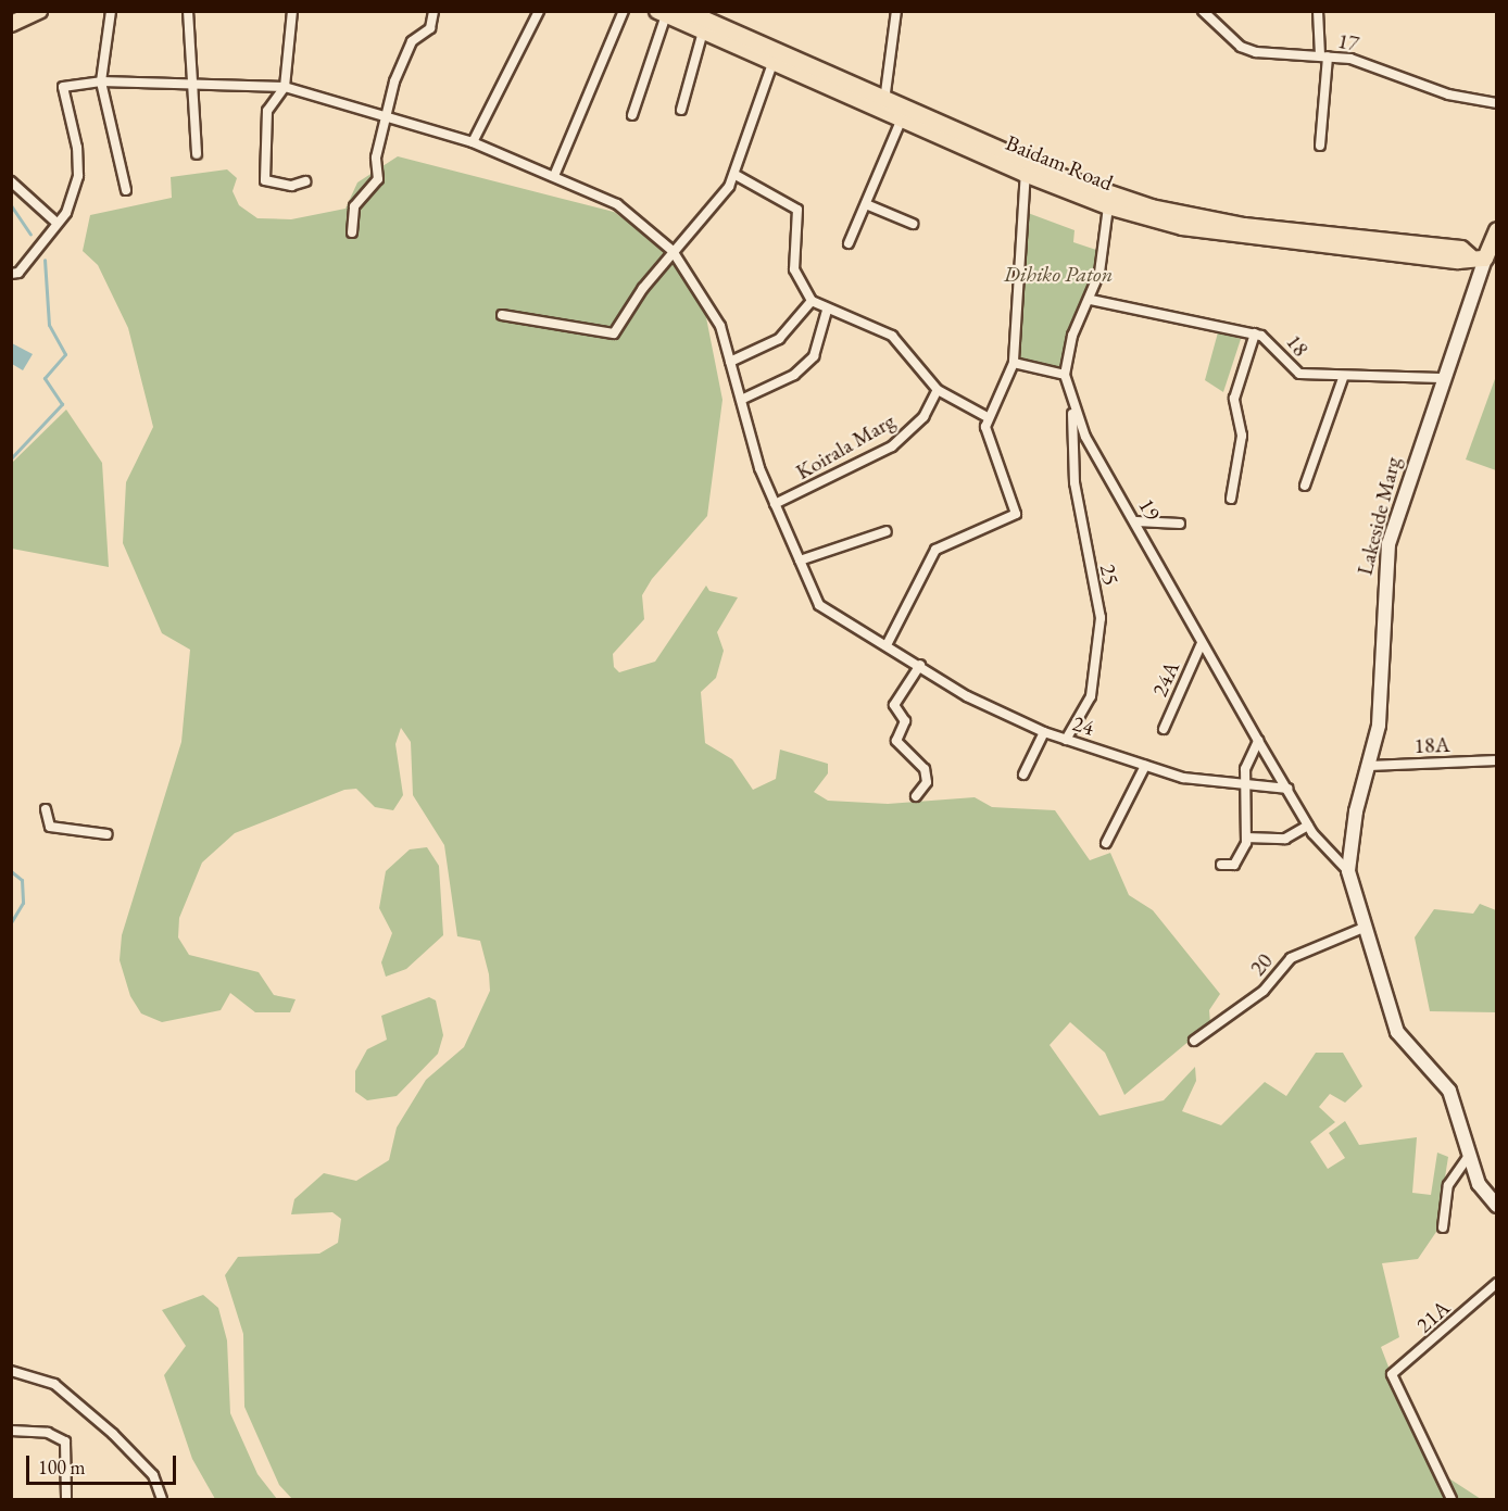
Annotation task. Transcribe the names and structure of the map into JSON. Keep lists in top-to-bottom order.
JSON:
{
  "streets": {
    "main road": ["Baidam Road", "Lakeside Marg"],
    "street": [
      "17",
      "18",
      "Koirala Marg",
      "19",
      "25",
      "24A",
      "24",
      "18A",
      "20",
      "21A"
    ]
  },
  "crossings": [
    ["Baidam Road", "Lakeside Marg"],
    ["18", "Lakeside Marg"],
    ["Koirala Marg", "24"],
    ["19", "Lakeside Marg"],
    ["19", "25"],
    ["19", "24A"],
    ["19", "24"],
    ["Lakeside Marg", "18A"],
    ["25", "24"]
  ],
  "parks": ["Dihiko Paton"],
  "scale_bar": "100 m"
}
